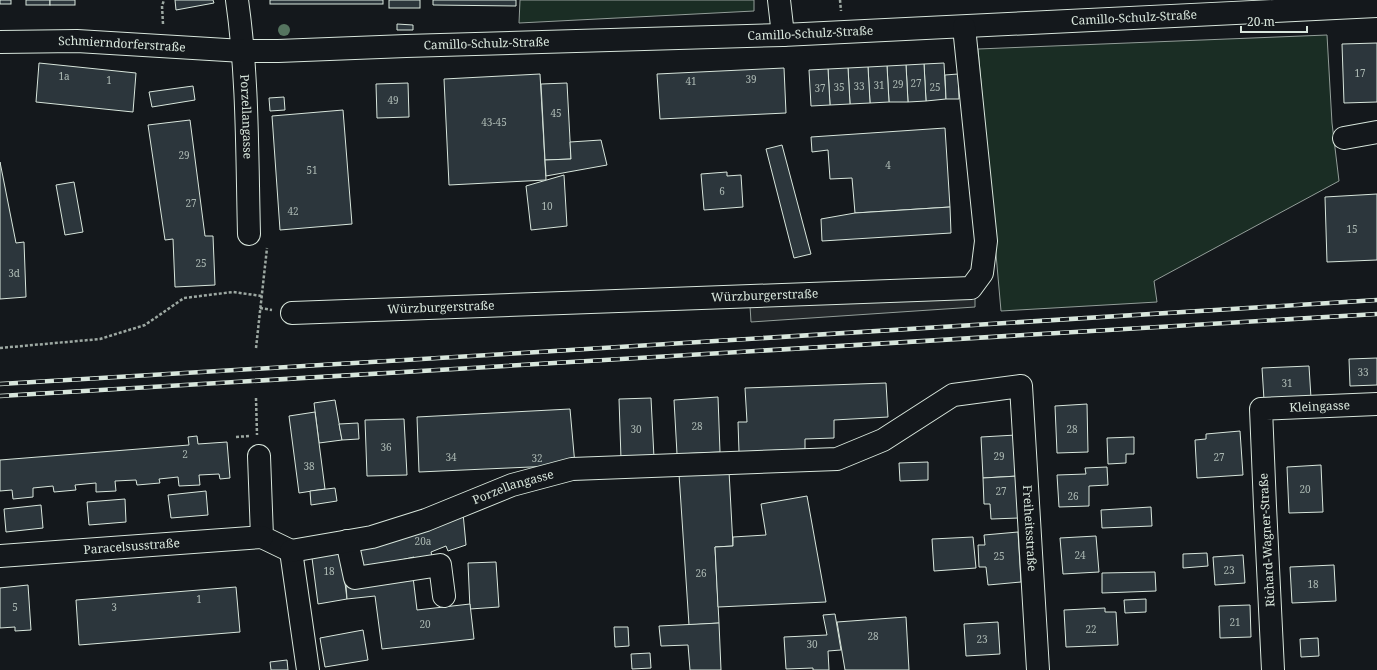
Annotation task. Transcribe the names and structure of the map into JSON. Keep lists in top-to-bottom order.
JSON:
{
  "streets": {
    "street": [
      "Camillo-Schulz-Straße",
      "Schmierndorferstraße",
      "Porzellangasse",
      "Würzburgerstraße",
      "Kleingasse",
      "Freiheitsstraße",
      "Richard-Wagner-Straße",
      "Paracelsusstraße"
    ]
  },
  "crossings": [
    ["Camillo-Schulz-Straße", "Schmierndorferstraße"],
    ["Camillo-Schulz-Straße", "Porzellangasse"],
    ["Camillo-Schulz-Straße", "Würzburgerstraße"],
    ["Schmierndorferstraße", "Porzellangasse"],
    ["Porzellangasse", "Freiheitsstraße"],
    ["Kleingasse", "Richard-Wagner-Straße"]
  ],
  "house_numbers": [
    "17",
    "1a",
    "39",
    "1",
    "41",
    "27",
    "29",
    "31",
    "33",
    "35",
    "25",
    "37",
    "49",
    "45",
    "43-45",
    "29",
    "4",
    "51",
    "6",
    "27",
    "10",
    "42",
    "15",
    "25",
    "3d",
    "33",
    "31",
    "28",
    "30",
    "28",
    "36",
    "2",
    "29",
    "34",
    "27",
    "32",
    "38",
    "20",
    "27",
    "26",
    "20a",
    "24",
    "25",
    "23",
    "18",
    "26",
    "18",
    "1",
    "5",
    "3",
    "21",
    "20",
    "22",
    "28",
    "23",
    "30"
  ],
  "scale_bar": "20 m"
}
